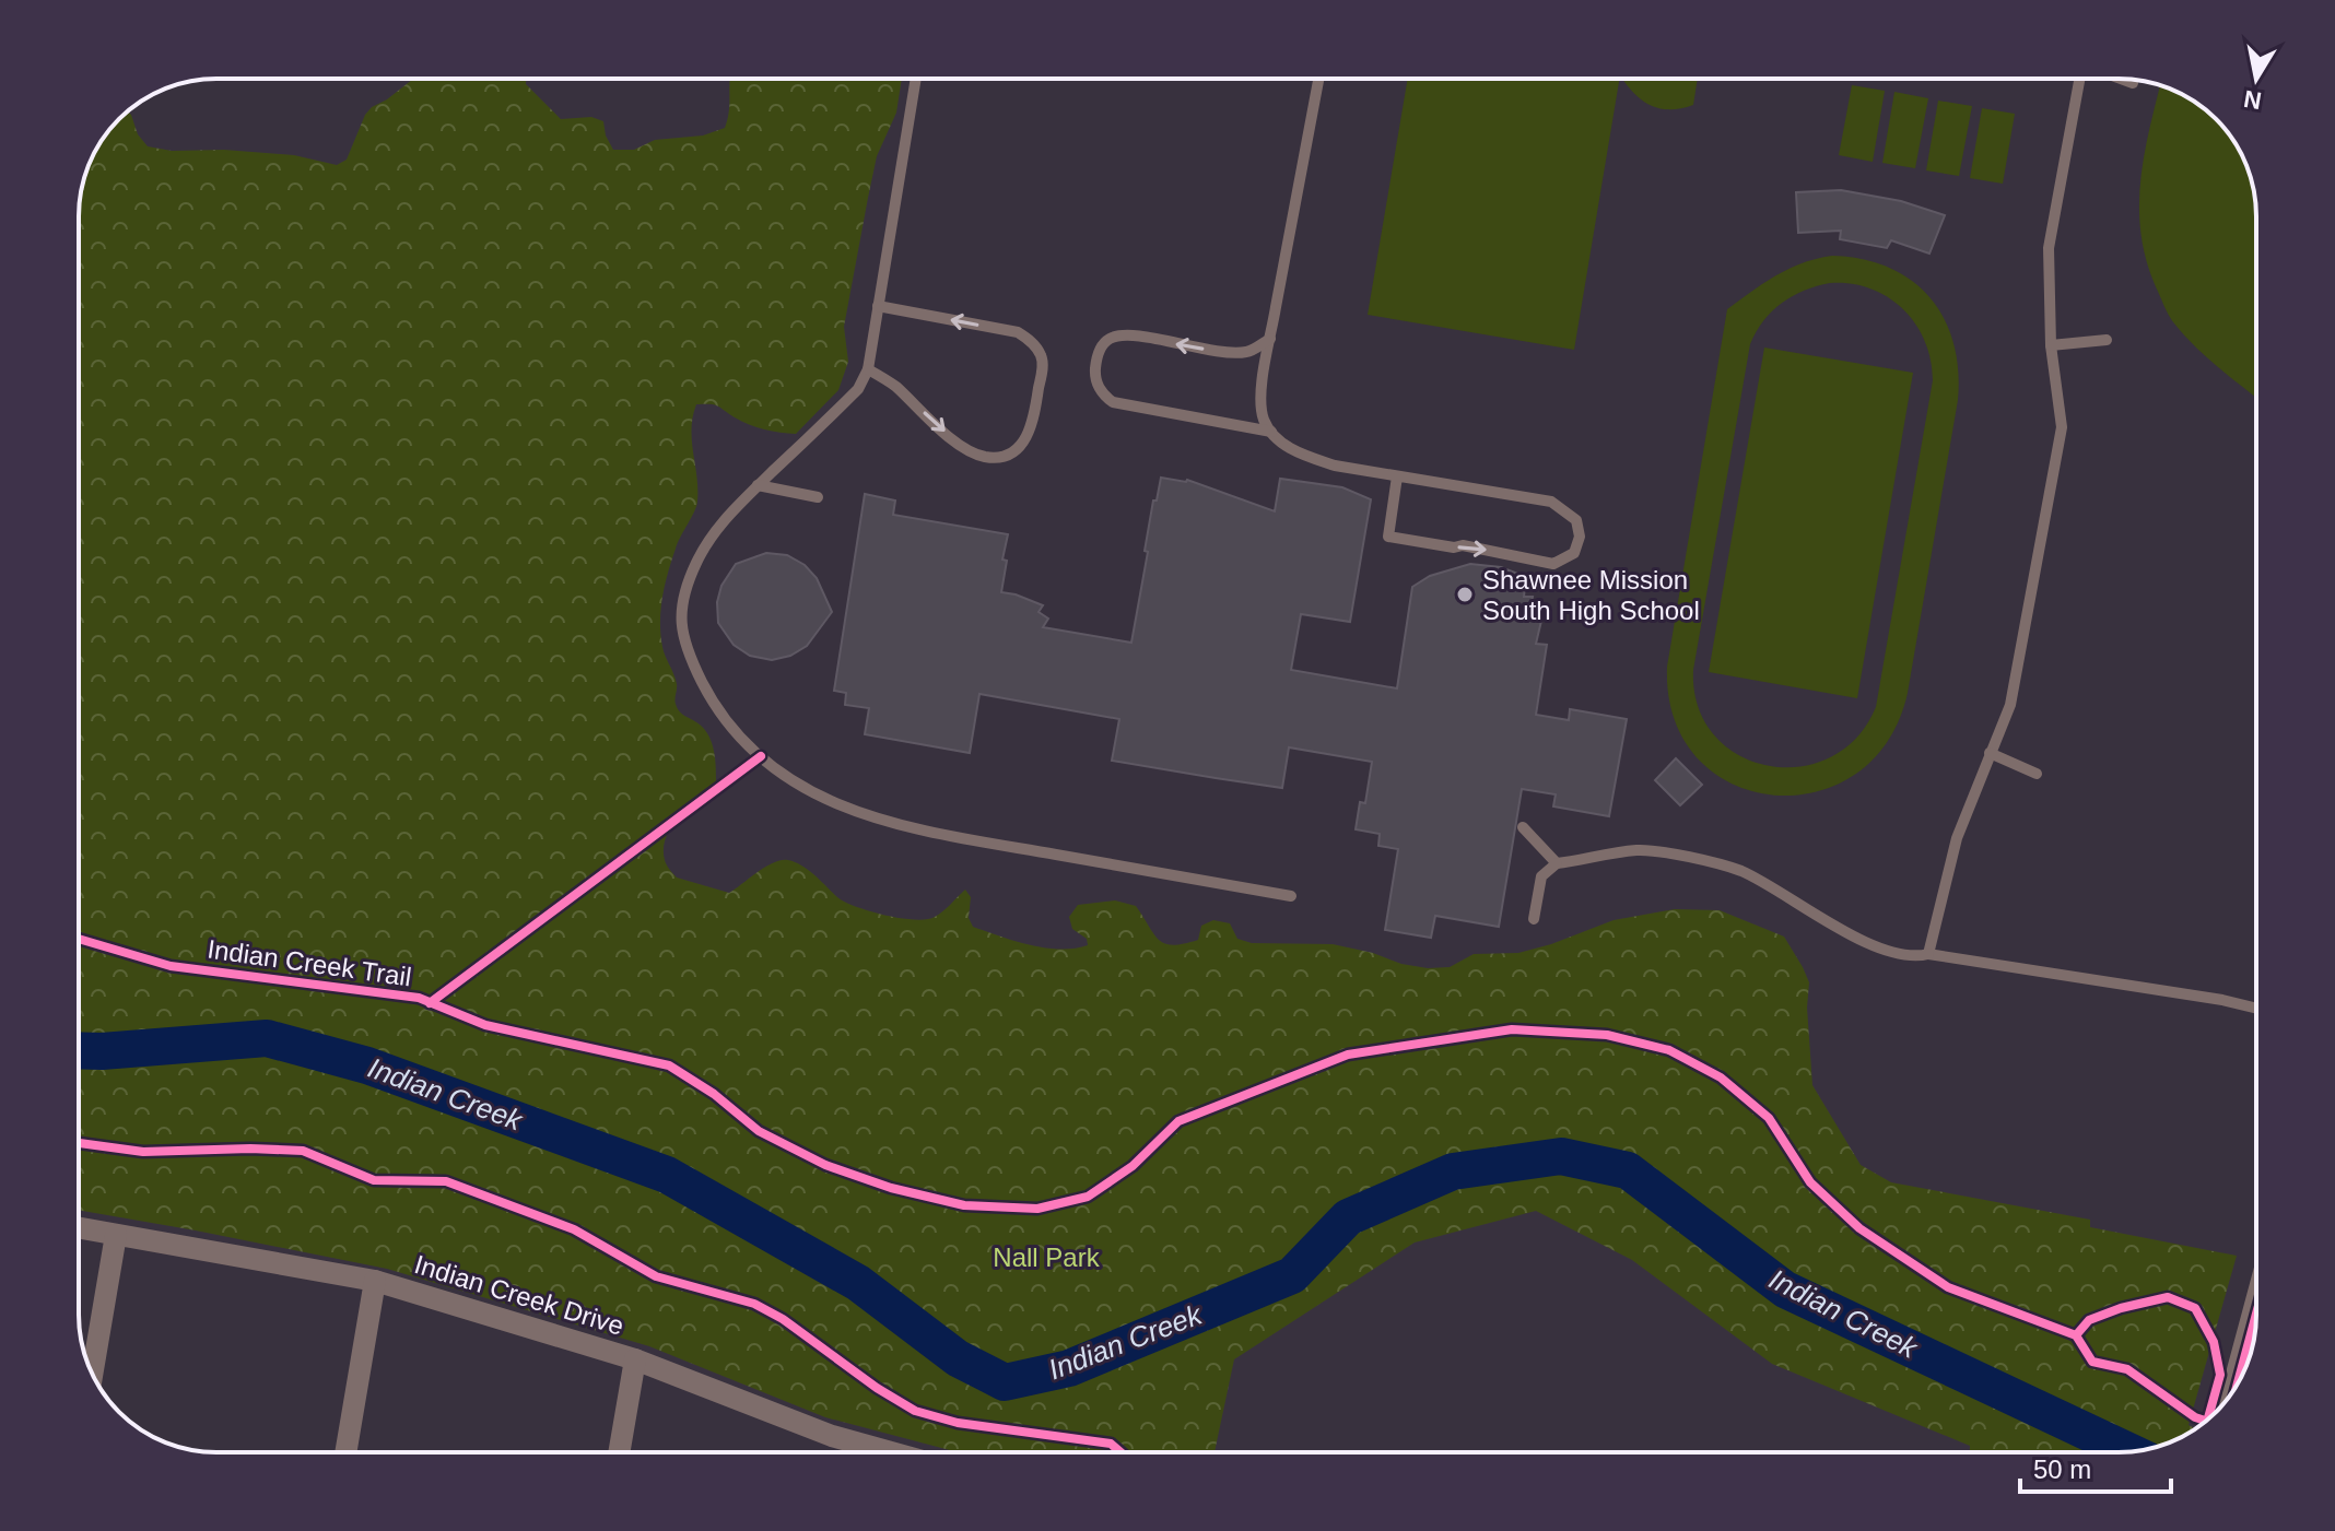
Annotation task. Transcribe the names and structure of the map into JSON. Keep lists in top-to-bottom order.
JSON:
{
  "streets": {
    "street": ["Indian Creek Drive"],
    "cycle path": ["Indian Creek Trail"]
  },
  "water": ["Indian Creek"],
  "parks": ["Nall Park"],
  "places": ["Shawnee Mission South High School"],
  "scale_bar": "50 m",
  "north": "bottom"
}
